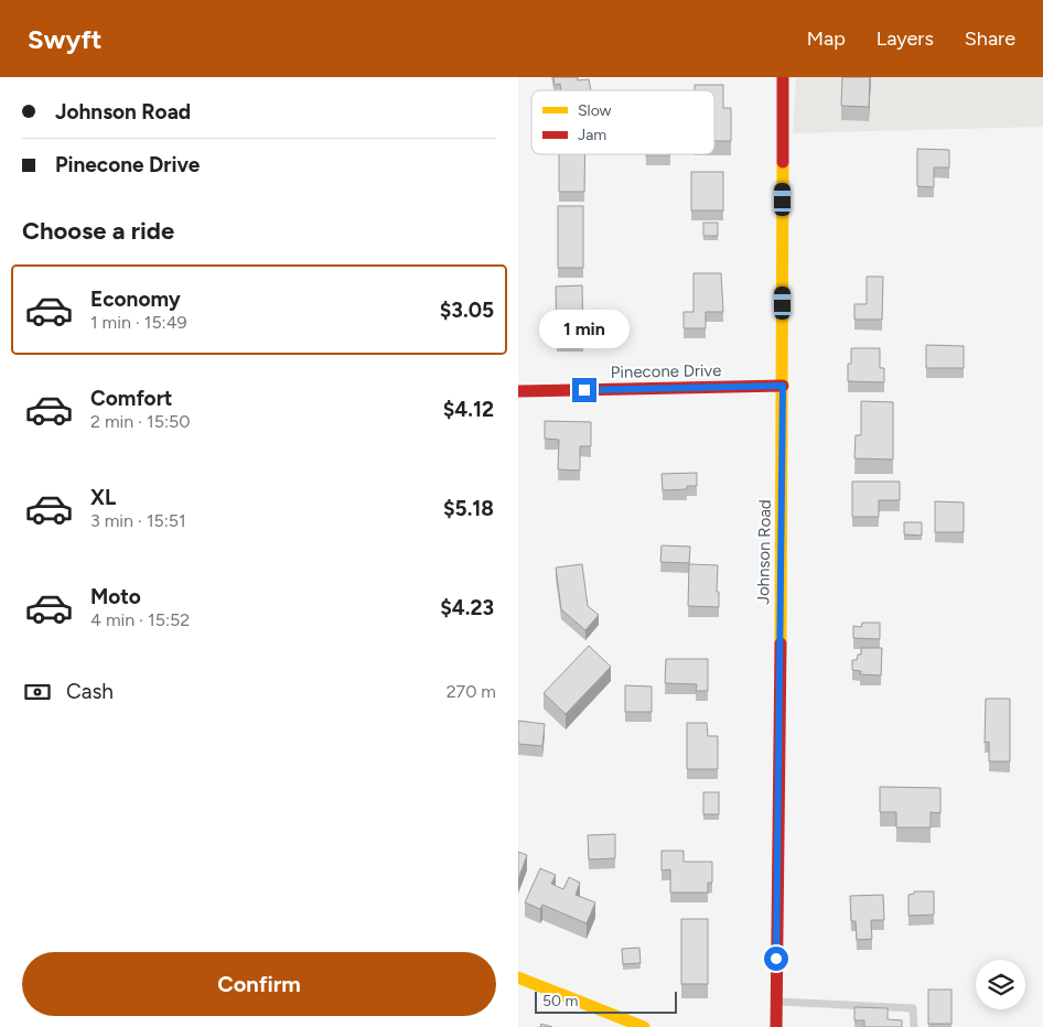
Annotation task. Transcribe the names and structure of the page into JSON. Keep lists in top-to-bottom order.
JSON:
{
  "streets": {
    "main road": ["Pinecone Drive", "Johnson Road"]
  },
  "crossings": [
    ["Pinecone Drive", "Johnson Road"]
  ],
  "legend": ["Slow", "Jam"],
  "scale_bar": "50 m",
  "page": {
    "header": "Swyft",
    "nav": ["Map", "Layers", "Share"],
    "banner": ["Johnson Road", "Pinecone Drive"],
    "heading": "Choose a ride",
    "list": [
      {
        "name": "Economy",
        "note": "1 min · 15:49",
        "value": "$3.05"
      },
      {
        "name": "Comfort",
        "note": "2 min · 15:50",
        "value": "$4.12"
      },
      {
        "name": "XL",
        "note": "3 min · 15:51",
        "value": "$5.18"
      },
      {
        "name": "Moto",
        "note": "4 min · 15:52",
        "value": "$4.23"
      }
    ],
    "bubble": "1 min",
    "pay": ["Cash", "270 m"],
    "buttons": "Confirm",
    "scale": "50 m"
  }
}
